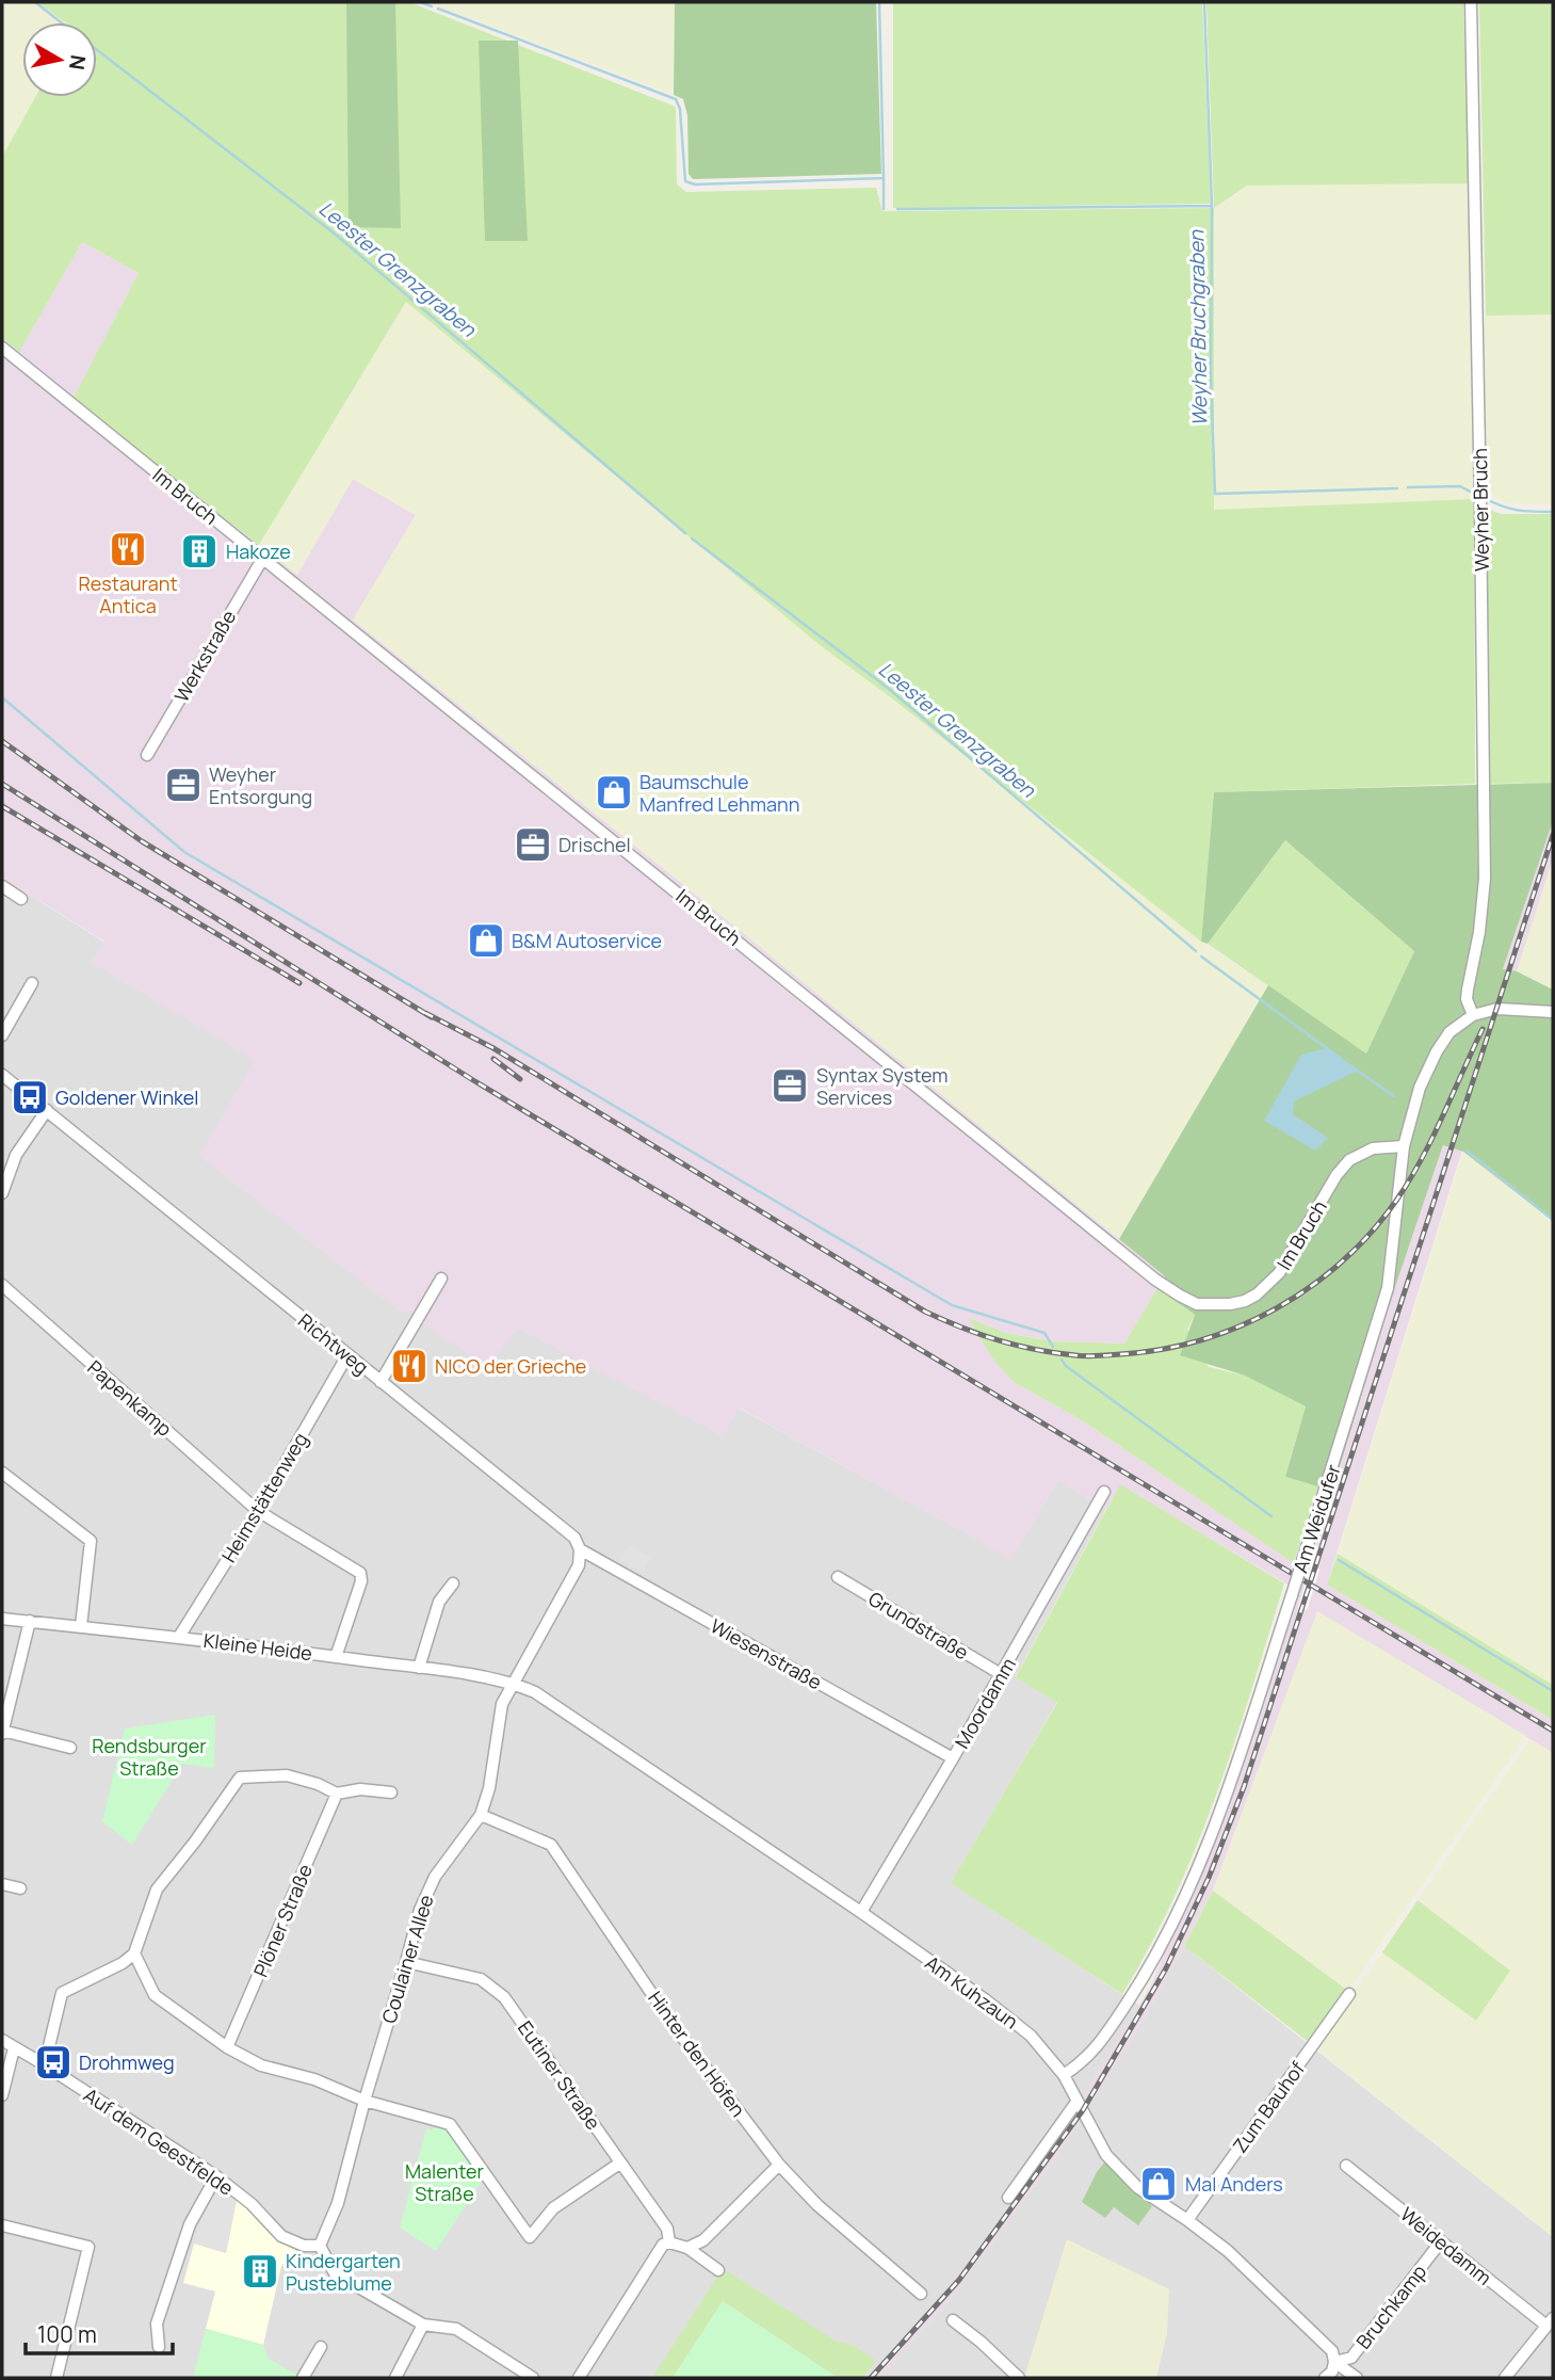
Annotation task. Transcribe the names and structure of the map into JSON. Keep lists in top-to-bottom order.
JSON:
{
  "streets": {
    "street": [
      "Im Bruch",
      "Weyher Bruch",
      "Werkstraße",
      "Richtweg",
      "Papenkamp",
      "Heimstättenweg",
      "Am Weidufer",
      "Grundstraße",
      "Kleine Heide",
      "Wiesenstraße",
      "Moordamm",
      "Plöner Straße",
      "Coulainer Allee",
      "Am Kuhzaun",
      "Hinter den Höfen",
      "Eutiner Straße",
      "Zum Bauhof",
      "Auf dem Geestfelde",
      "Weidedamm",
      "Bruchkamp"
    ]
  },
  "crossings": [
    ["Im Bruch", "Werkstraße"],
    ["Im Bruch", "Am Weidufer"],
    ["Weyher Bruch", "Am Weidufer"],
    ["Richtweg", "Heimstättenweg"],
    ["Richtweg", "Wiesenstraße"],
    ["Papenkamp", "Heimstättenweg"],
    ["Papenkamp", "Kleine Heide"],
    ["Heimstättenweg", "Kleine Heide"],
    ["Am Weidufer", "Am Kuhzaun"],
    ["Grundstraße", "Moordamm"],
    ["Kleine Heide", "Coulainer Allee"],
    ["Kleine Heide", "Am Kuhzaun"],
    ["Wiesenstraße", "Moordamm"],
    ["Moordamm", "Am Kuhzaun"],
    ["Coulainer Allee", "Am Kuhzaun"],
    ["Coulainer Allee", "Hinter den Höfen"],
    ["Coulainer Allee", "Eutiner Straße"],
    ["Coulainer Allee", "Auf dem Geestfelde"],
    ["Am Kuhzaun", "Zum Bauhof"],
    ["Am Kuhzaun", "Bruchkamp"],
    ["Weidedamm", "Bruchkamp"]
  ],
  "water": ["Leester Grenzgraben", "Weyher Bruchgraben"],
  "parks": ["Rendsburger Straße", "Malenter Straße"],
  "places": {
    "restaurant": ["Restaurant Antica", "NICO der Grieche"],
    "building": ["Hakoze", "Kindergarten Pusteblume"],
    "office": ["Weyher Entsorgung", "Drischel", "Syntax System Services"],
    "shop": ["Baumschule Manfred Lehmann", "B&M Autoservice", "Mal Anders"],
    "bus stop": ["Goldener Winkel", "Drohmweg"]
  },
  "scale_bar": "100 m",
  "north": "right"
}
